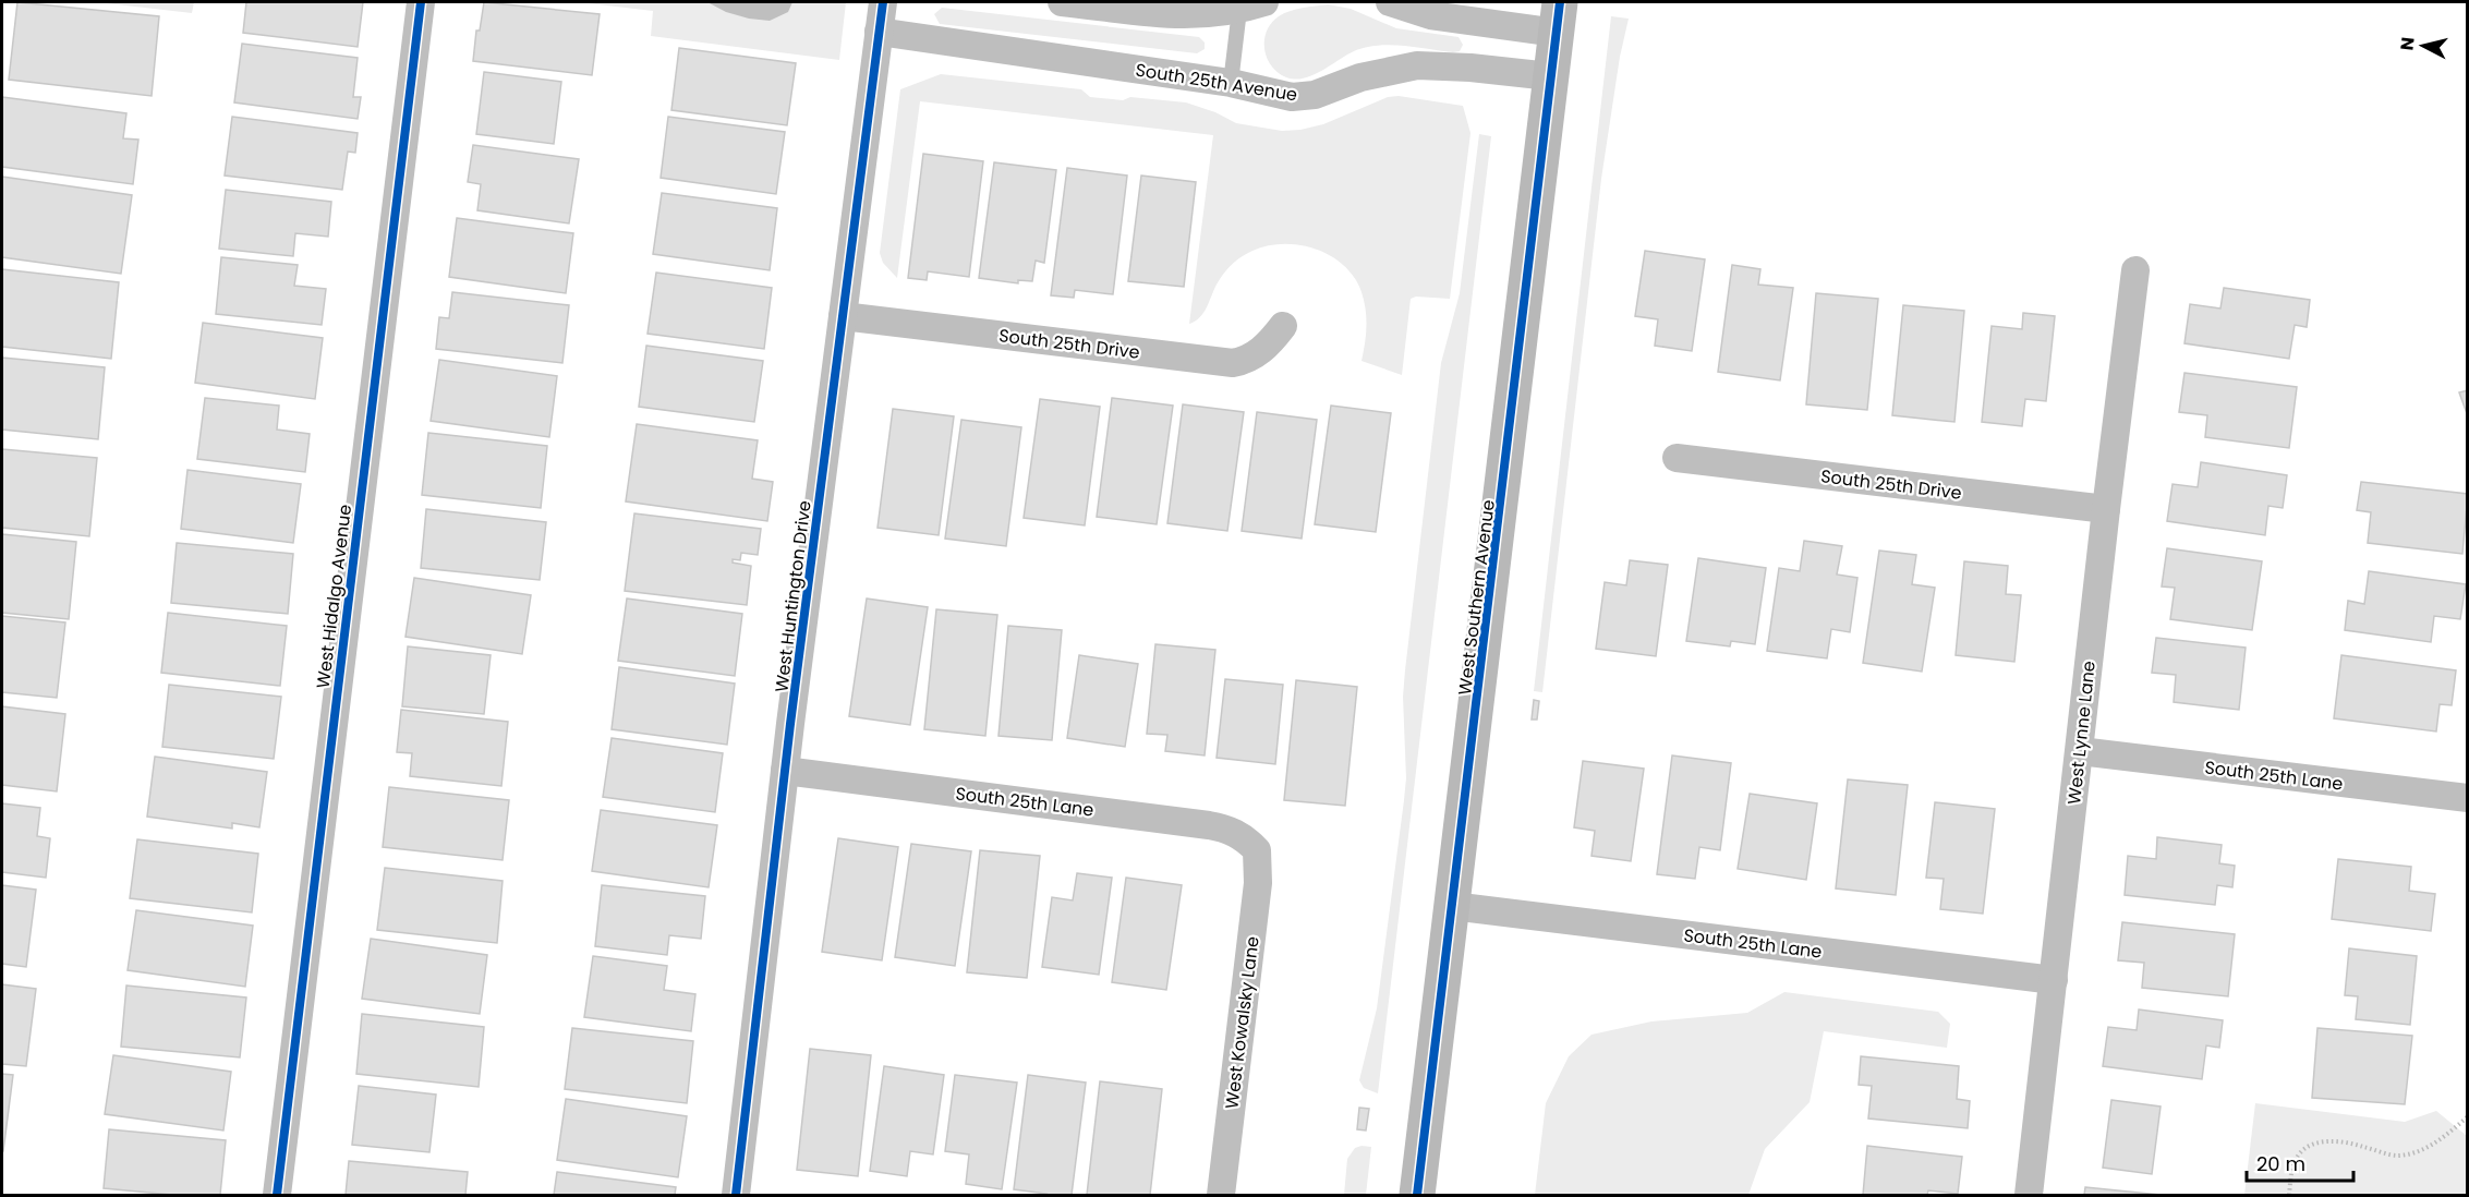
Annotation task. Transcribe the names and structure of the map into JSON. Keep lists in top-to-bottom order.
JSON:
{
  "streets": {
    "main road": ["West Southern Avenue"],
    "street": [
      "South 25th Avenue",
      "South 25th Drive",
      "West Hidalgo Avenue",
      "West Huntington Drive",
      "West Lynne Lane",
      "South 25th Lane",
      "West Kowalsky Lane"
    ]
  },
  "crossings": [
    ["South 25th Avenue", "West Huntington Drive"],
    ["South 25th Avenue", "West Southern Avenue"],
    ["South 25th Drive", "West Huntington Drive"],
    ["South 25th Drive", "West Lynne Lane"],
    ["West Huntington Drive", "South 25th Lane"],
    ["West Southern Avenue", "South 25th Lane"],
    ["West Lynne Lane", "South 25th Lane"],
    ["South 25th Lane", "West Kowalsky Lane"]
  ],
  "scale_bar": "20 m",
  "north": "left"
}
